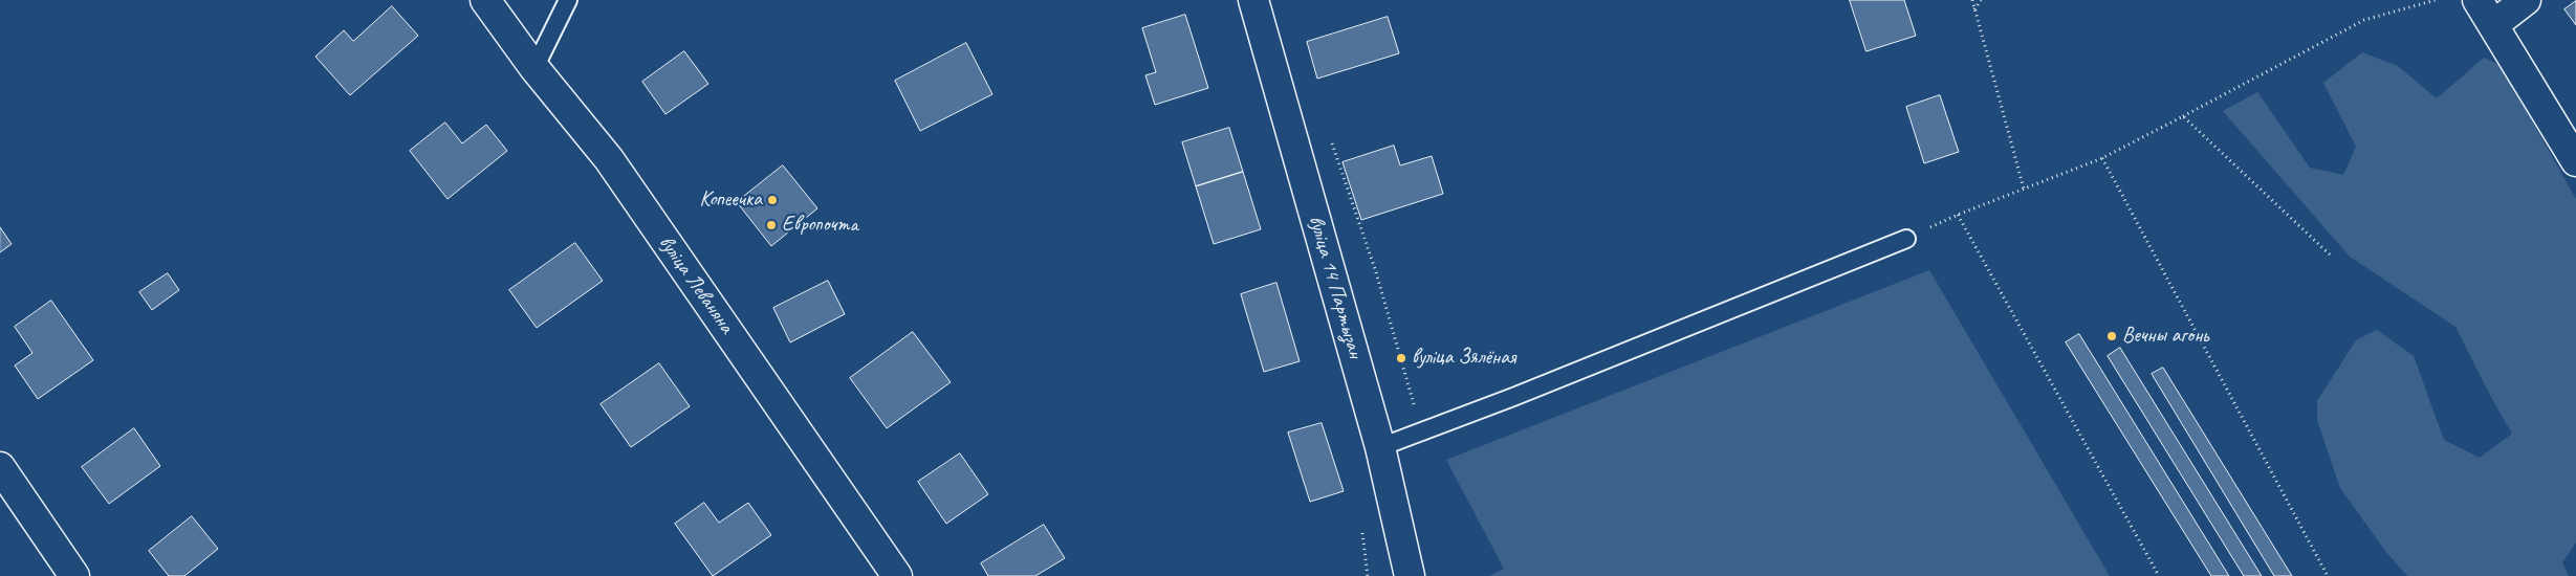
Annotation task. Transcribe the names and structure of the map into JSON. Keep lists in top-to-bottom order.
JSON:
{
  "streets": {
    "street": ["вуліца Леваняна", "вуліца 14 Партызан"]
  },
  "places": [
    "Копеечка",
    "Европочта",
    "Вечны агонь",
    "вуліца Зялёная"
  ]
}
